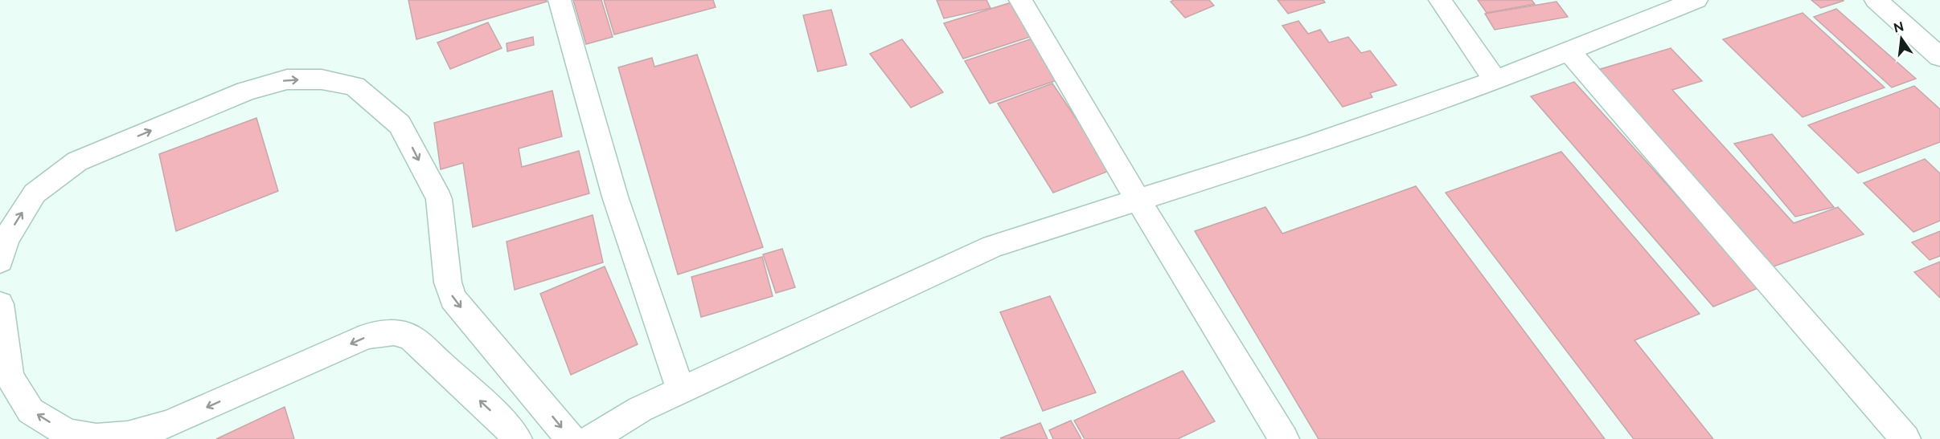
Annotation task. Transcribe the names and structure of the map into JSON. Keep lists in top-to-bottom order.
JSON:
{
  "north": "top"
}
